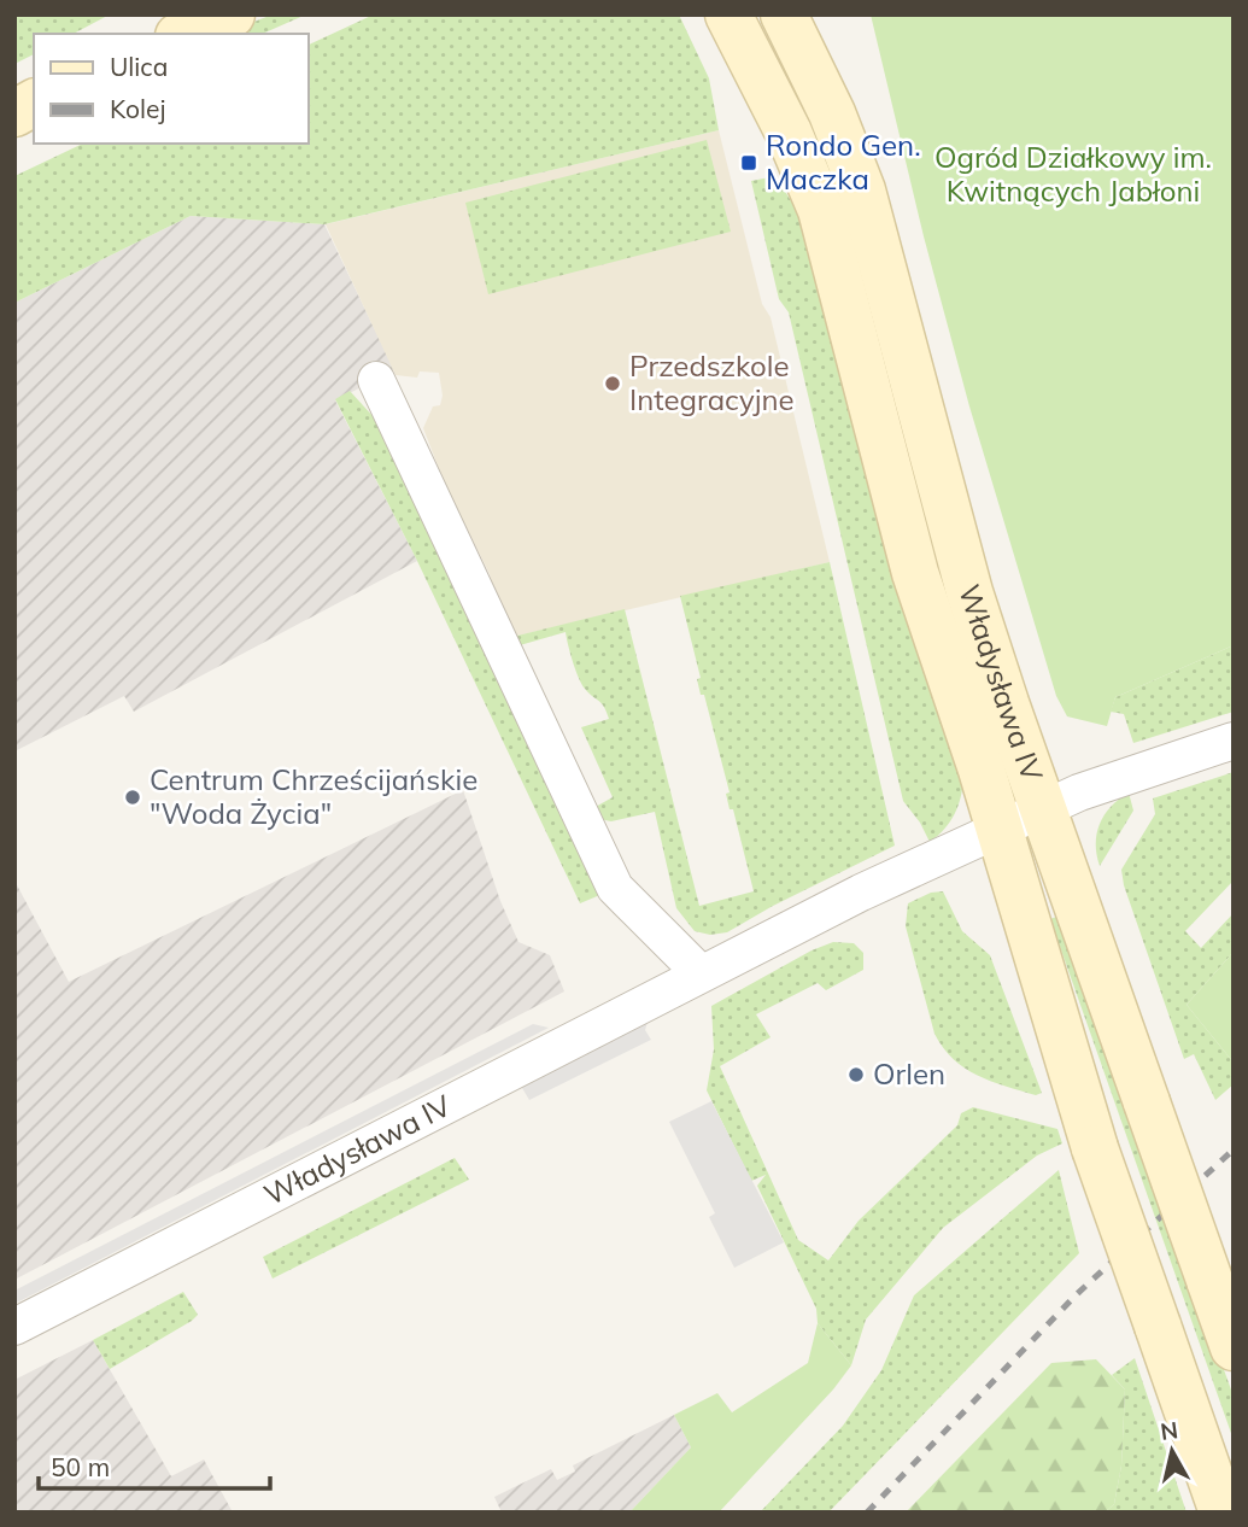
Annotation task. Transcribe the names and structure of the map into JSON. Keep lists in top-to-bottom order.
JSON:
{
  "streets": {
    "main road": ["Władysława IV"]
  },
  "parks": ["Ogród Działkowy im. Kwitnących Jabłoni"],
  "places": {
    "transit": ["Rondo Gen. Maczka"],
    "other": ["Przedszkole Integracyjne", "Centrum Chrześcijańskie \"Woda Życia\"", "Orlen"]
  },
  "legend": ["Ulica", "Kolej"],
  "scale_bar": "50 m",
  "north": "top"
}
